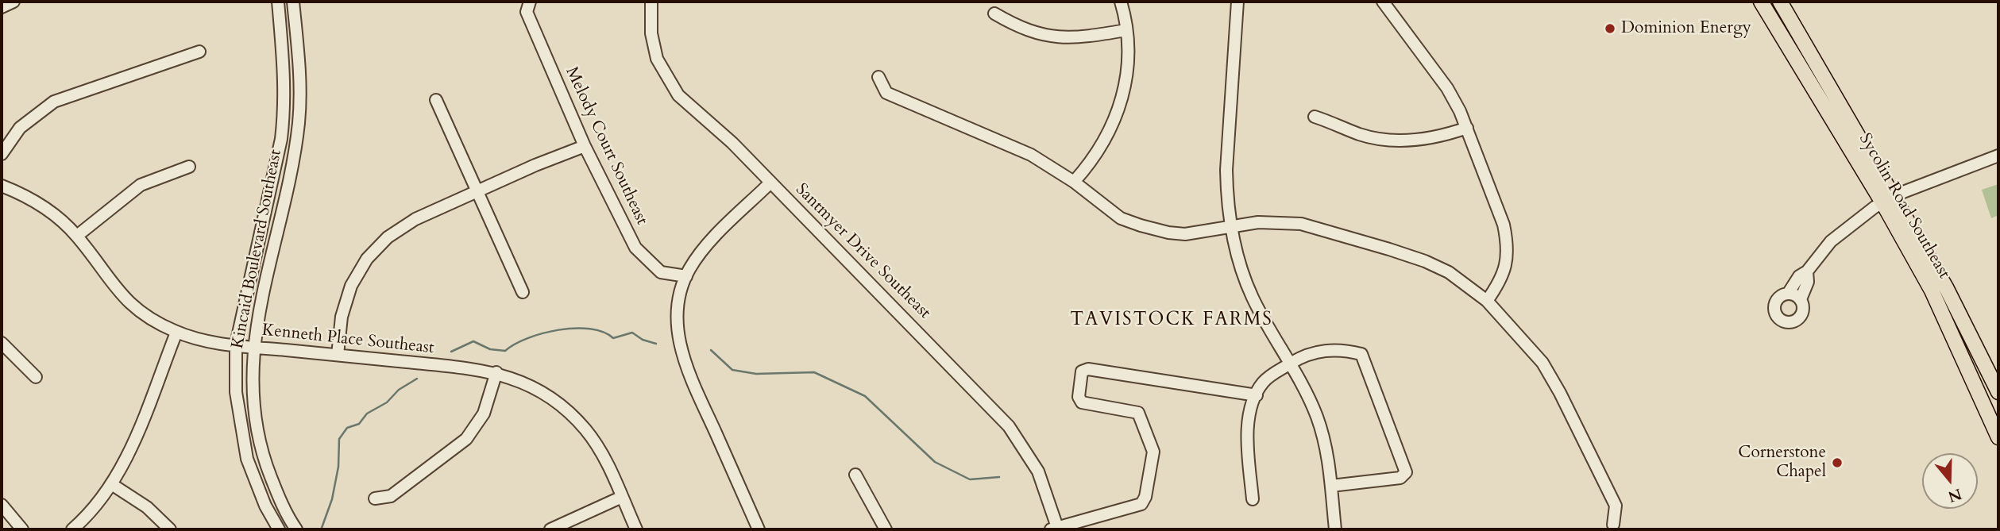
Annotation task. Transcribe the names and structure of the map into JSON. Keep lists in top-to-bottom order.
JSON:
{
  "streets": {
    "main road": ["Sycolin Road Southeast"],
    "street": [
      "Melody Court Southeast",
      "Kincaid Boulevard Southeast",
      "Santmyer Drive Southeast",
      "Kenneth Place Southeast"
    ]
  },
  "crossings": [
    ["Kincaid Boulevard Southeast", "Kenneth Place Southeast"]
  ],
  "districts": ["TAVISTOCK FARMS"],
  "places": ["Dominion Energy", "Cornerstone Chapel"],
  "north": "bottom"
}
